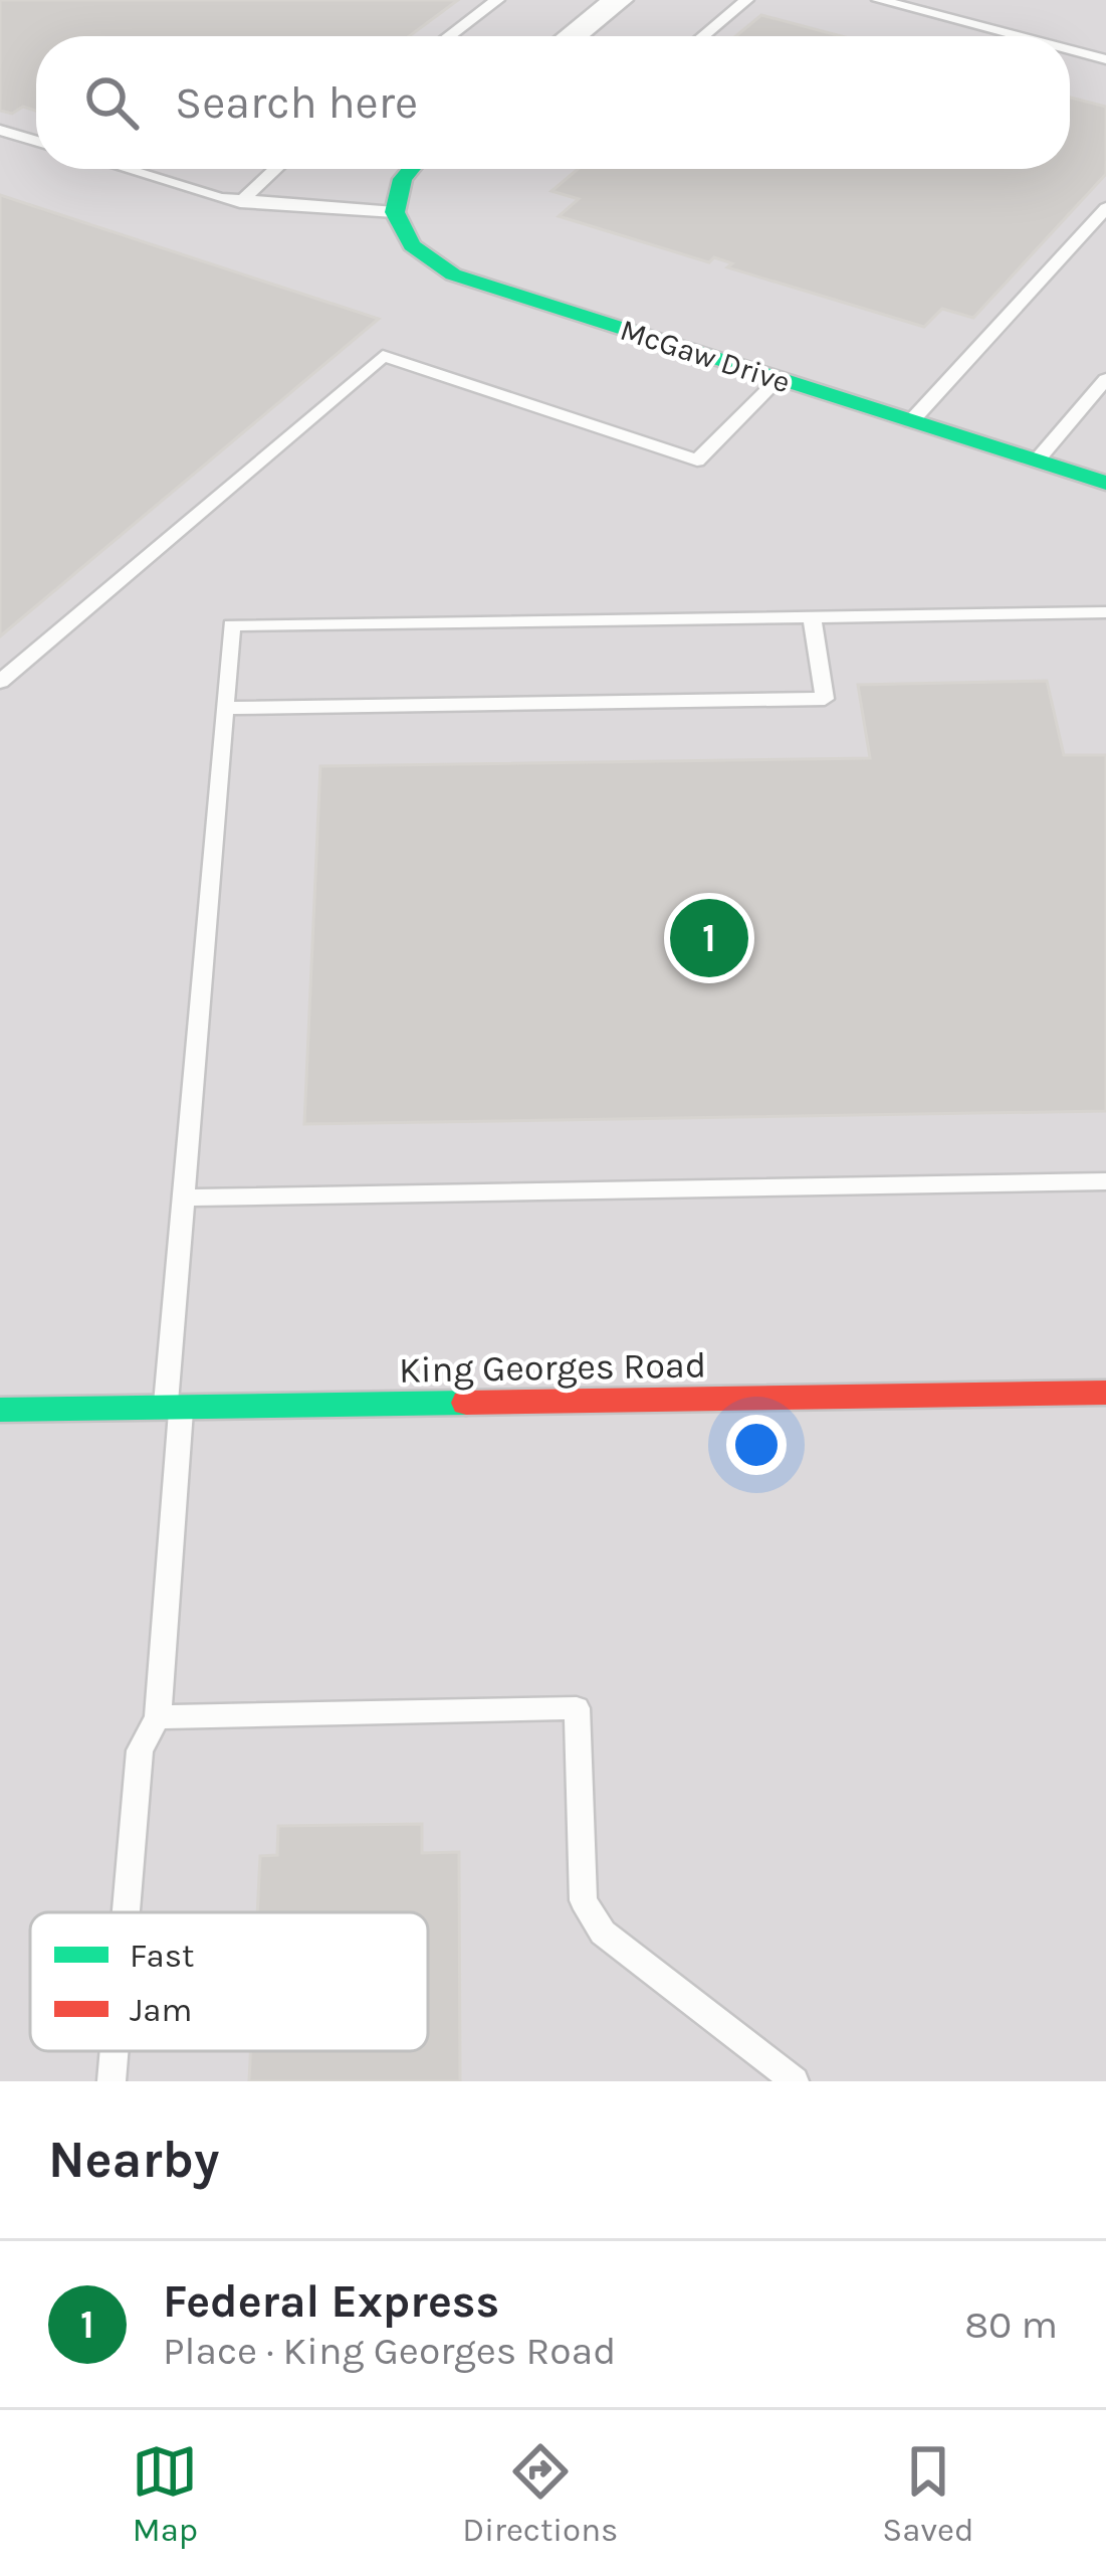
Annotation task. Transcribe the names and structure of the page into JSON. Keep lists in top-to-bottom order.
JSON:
{
  "streets": {
    "street": ["McGaw Drive", "King Georges Road"]
  },
  "legend": ["Fast", "Jam"],
  "page": {
    "search": "Search here",
    "pins": "1",
    "heading": "Nearby",
    "list": [
      {
        "mark": "1",
        "name": "Federal Express",
        "note": "Place · King Georges Road",
        "value": "80 m"
      }
    ],
    "nav": ["Map", "Directions", "Saved"]
  }
}
